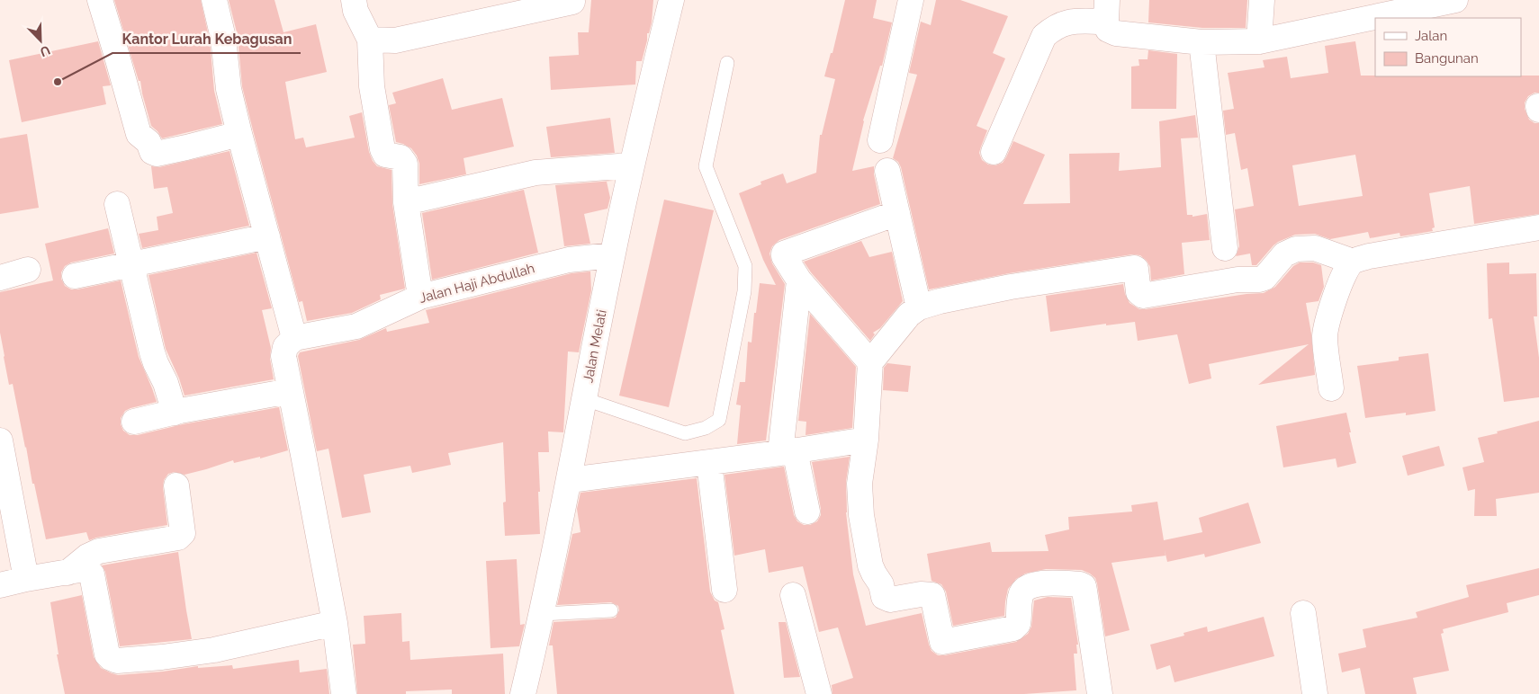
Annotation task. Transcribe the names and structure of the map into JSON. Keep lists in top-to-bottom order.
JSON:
{
  "streets": {
    "street": ["Jalan Haji Abdullah", "Jalan Melati"]
  },
  "crossings": [
    ["Jalan Haji Abdullah", "Jalan Melati"]
  ],
  "places": ["Kantor Lurah Kebagusan"],
  "legend": ["Jalan", "Bangunan"],
  "north": "bottom right"
}
